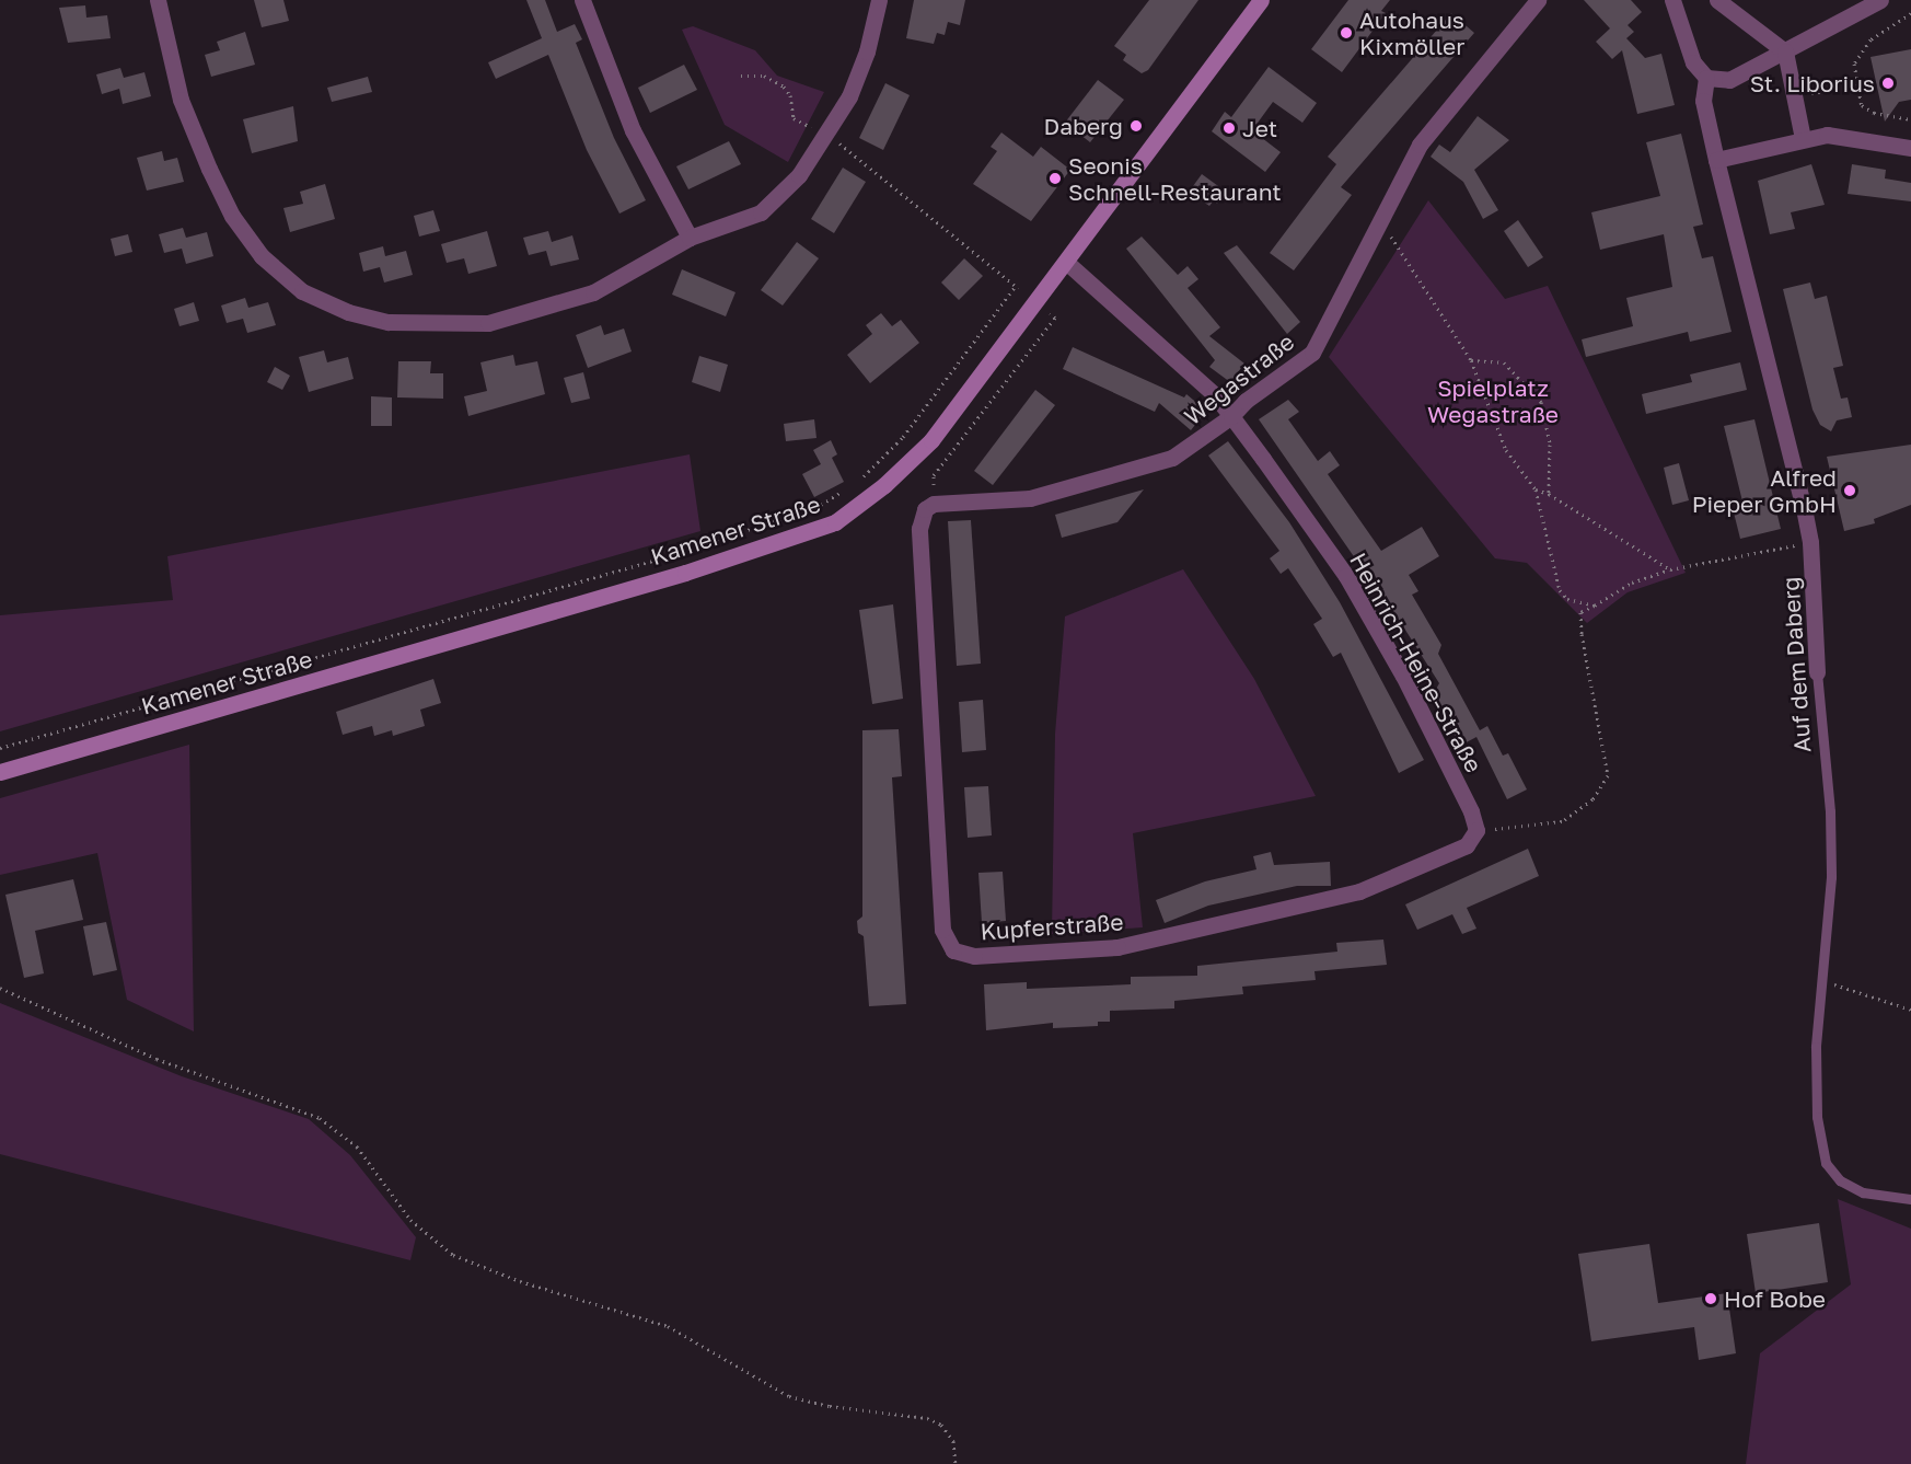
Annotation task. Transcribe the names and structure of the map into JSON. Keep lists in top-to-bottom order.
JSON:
{
  "streets": {
    "main road": ["Kamener Straße"],
    "street": [
      "Wegastraße",
      "Heinrich-Heine-Straße",
      "Auf dem Daberg",
      "Kupferstraße"
    ]
  },
  "crossings": [
    ["Wegastraße", "Heinrich-Heine-Straße"],
    ["Wegastraße", "Kupferstraße"],
    ["Kamener Straße", "Heinrich-Heine-Straße"],
    ["Heinrich-Heine-Straße", "Kupferstraße"]
  ],
  "parks": ["Spielplatz Wegastraße"],
  "places": [
    "Autohaus Kixmöller",
    "St. Liborius",
    "Daberg",
    "Jet",
    "Seonis Schnell-Restaurant",
    "Alfred Pieper GmbH",
    "Hof Bobe"
  ]
}
